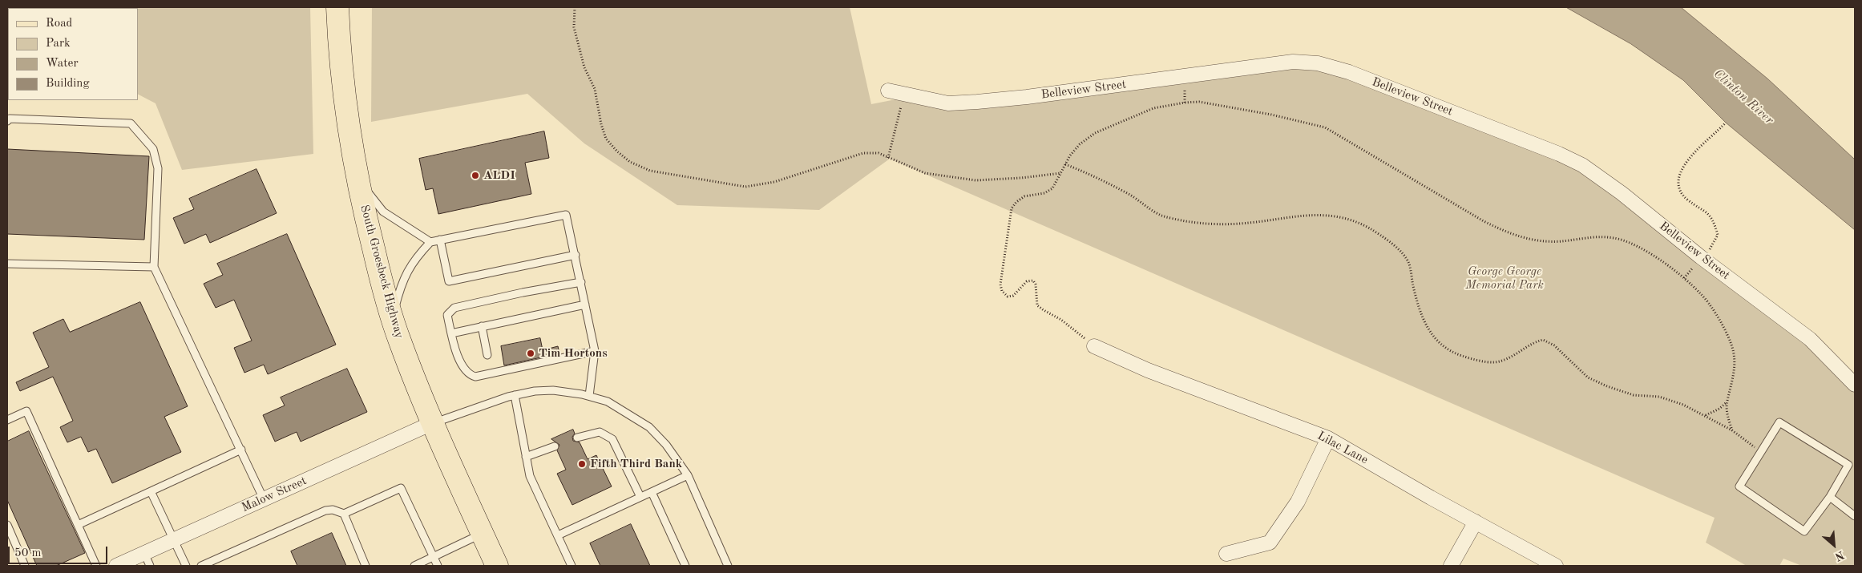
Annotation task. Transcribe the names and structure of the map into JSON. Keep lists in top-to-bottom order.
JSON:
{
  "streets": {
    "main road": ["South Groesbeck Highway"],
    "street": ["Belleview Street", "Lilac Lane", "Malow Street"]
  },
  "crossings": [
    ["South Groesbeck Highway", "Malow Street"]
  ],
  "water": ["Clinton River"],
  "parks": ["George George Memorial Park"],
  "places": ["ALDI", "Tim Hortons", "Fifth Third Bank"],
  "legend": [
    "Road",
    "Park",
    "Water",
    "Building"
  ],
  "scale_bar": "50 m",
  "north": "bottom right"
}
